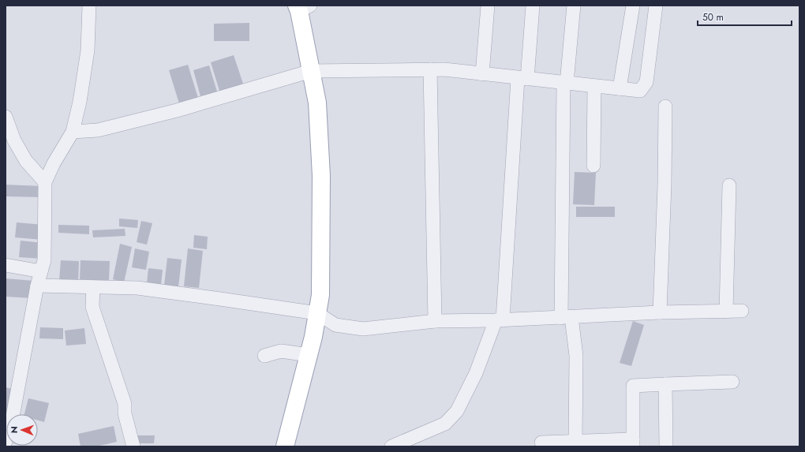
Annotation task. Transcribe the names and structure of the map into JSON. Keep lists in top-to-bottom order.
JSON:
{
  "scale_bar": "50 m",
  "north": "left"
}
